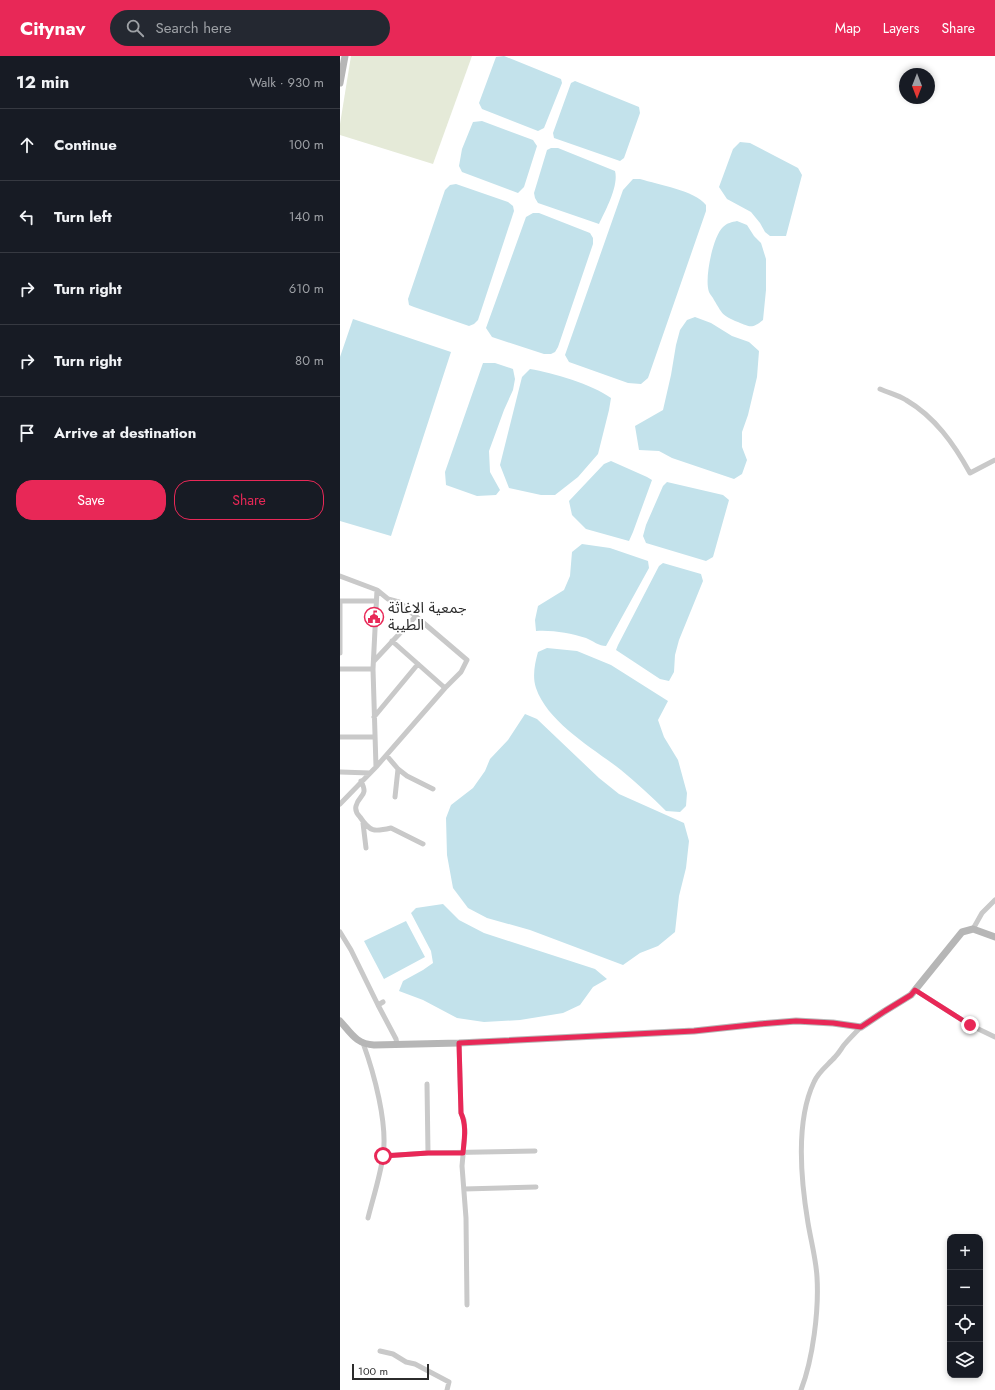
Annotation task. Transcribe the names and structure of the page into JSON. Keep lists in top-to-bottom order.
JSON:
{
  "places": {
    "public building": ["جمعية الاغاثة الطيبة"]
  },
  "scale_bar": "100 m",
  "north": "bottom",
  "page": {
    "header": "Citynav",
    "search": "Search here",
    "nav": ["Map", "Layers", "Share"],
    "heading": ["12 min", "Walk · 930 m"],
    "list": [
      ["Continue", "100 m"],
      ["Turn left", "140 m"],
      ["Turn right", "610 m"],
      ["Turn right", "80 m"],
      "Arrive at destination"
    ],
    "buttons": ["Save", "Share"],
    "map_buttons": ["+", "−"],
    "scale": "100 m"
  }
}
